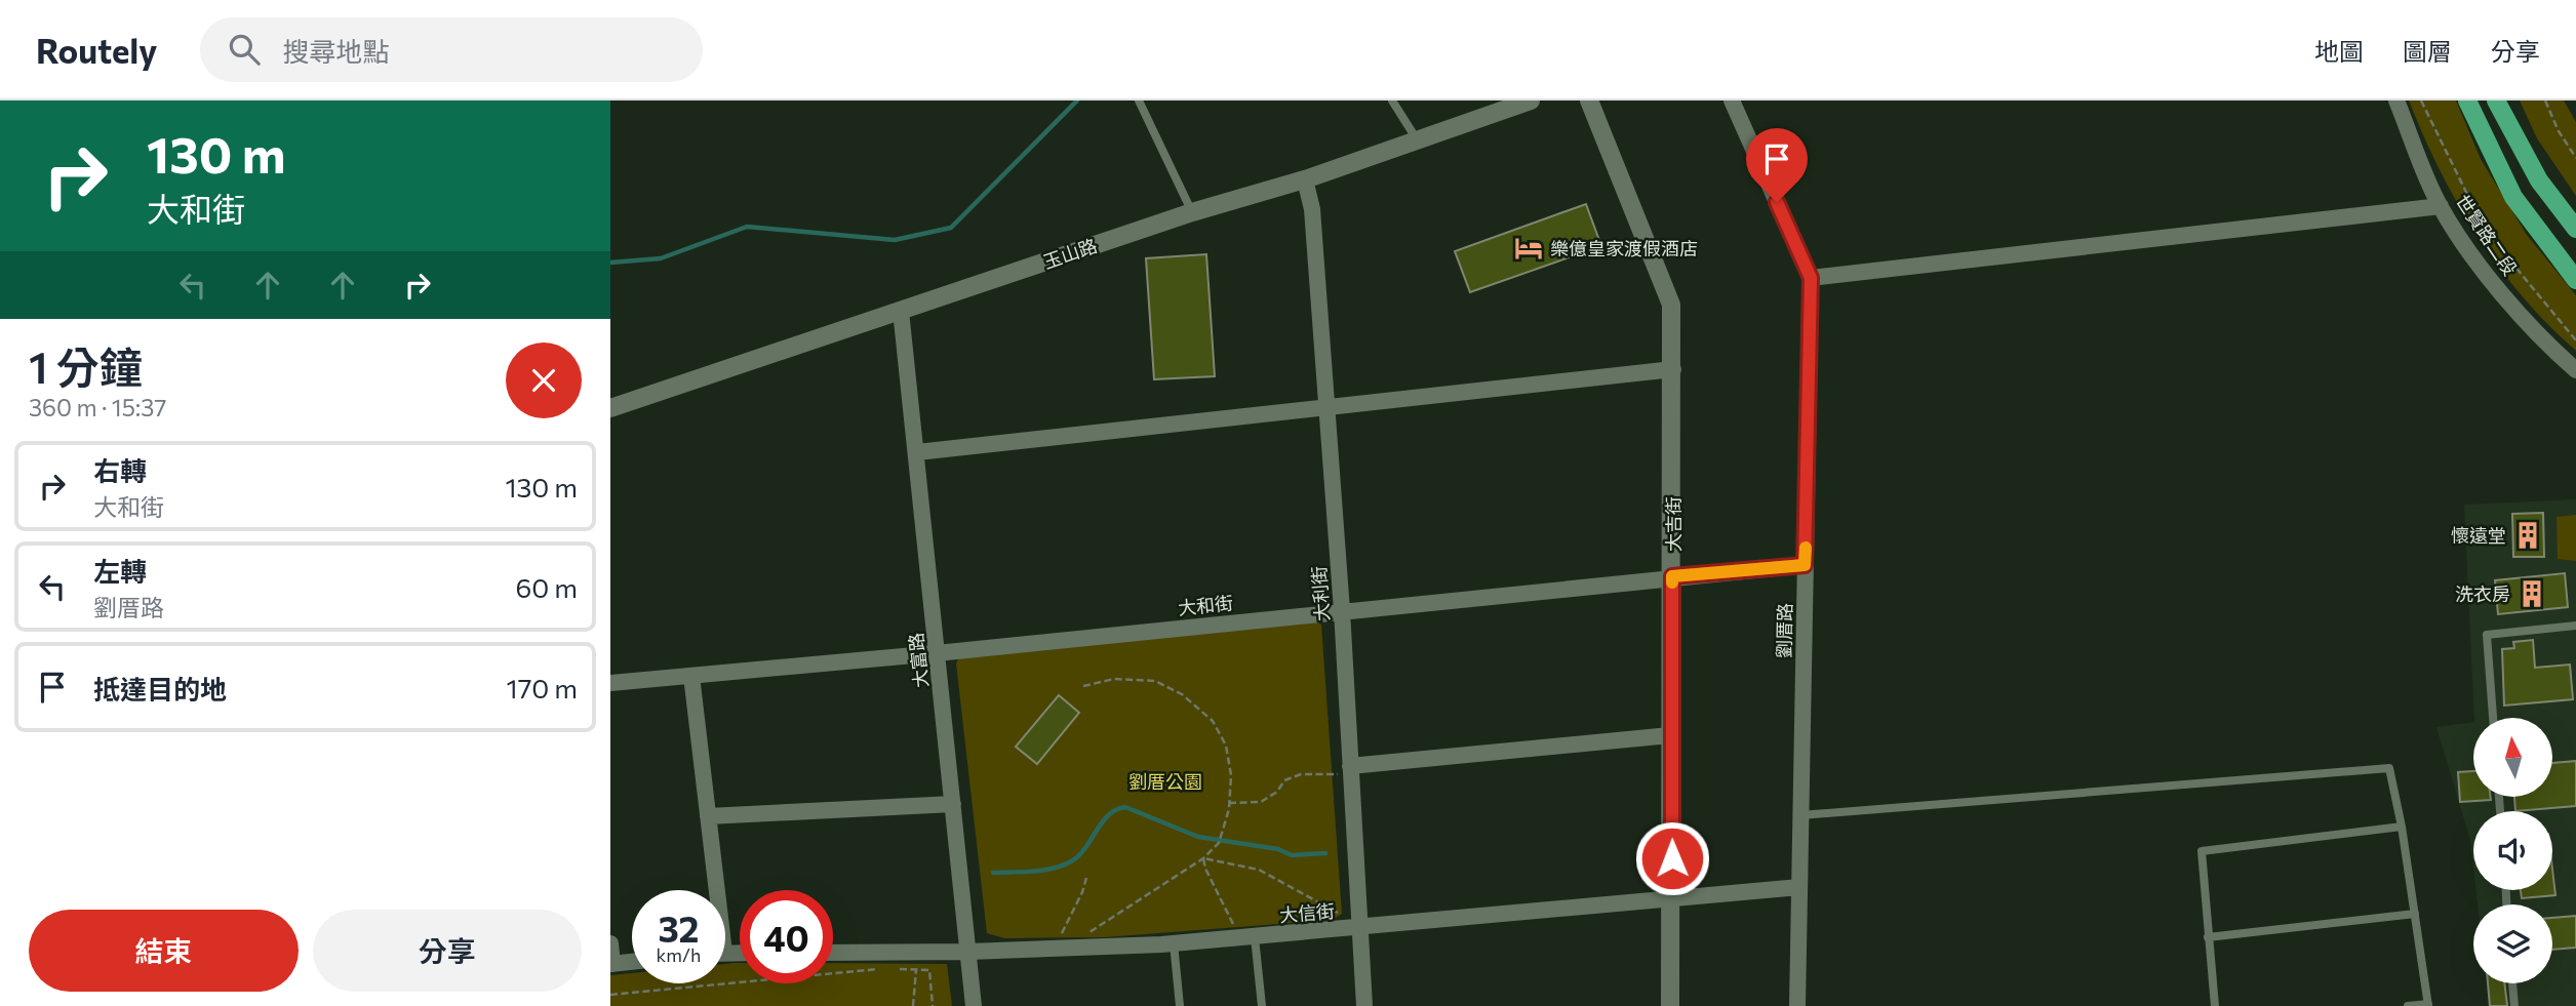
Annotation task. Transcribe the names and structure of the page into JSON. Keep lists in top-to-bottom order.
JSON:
{
  "streets": {
    "street": [
      "世賢路二段",
      "玉山路",
      "大吉街",
      "大利街",
      "大和街",
      "劉厝路",
      "大富路",
      "大信街"
    ]
  },
  "crossings": [
    ["玉山路", "大利街"],
    ["玉山路", "大富路"],
    ["大吉街", "大和街"],
    ["大吉街", "大信街"],
    ["大利街", "大和街"],
    ["大利街", "大信街"],
    ["大和街", "劉厝路"],
    ["大和街", "大富路"],
    ["劉厝路", "大信街"],
    ["大富路", "大信街"]
  ],
  "parks": ["劉厝公園"],
  "places": {
    "hotel": ["樂億皇家渡假酒店"],
    "building": ["懷遠堂", "洗衣房"]
  },
  "north": "top",
  "page": {
    "header": "Routely",
    "search": "搜尋地點",
    "nav": ["地圖", "圖層", "分享"],
    "turn": ["130 m", "大和街"],
    "heading": ["1 分鐘", "360 m · 15:37"],
    "list": [
      {
        "name": "右轉",
        "note": "大和街",
        "value": "130 m"
      },
      {
        "name": "左轉",
        "note": "劉厝路",
        "value": "60 m"
      },
      {
        "name": "抵達目的地",
        "value": "170 m"
      }
    ],
    "speed": "32 km/h",
    "limit": "40",
    "buttons": ["結束", "分享"]
  }
}
